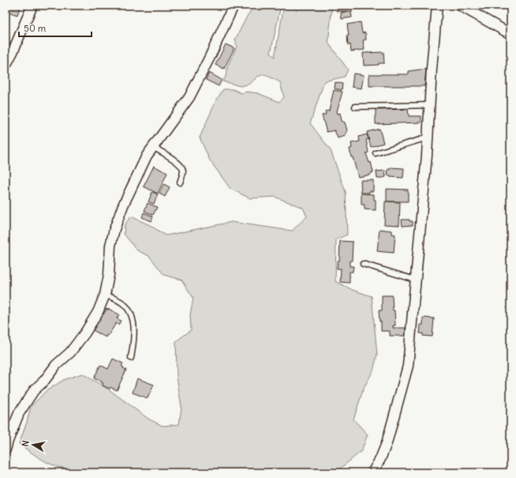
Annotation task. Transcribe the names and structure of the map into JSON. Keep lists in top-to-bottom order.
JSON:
{
  "scale_bar": "50 m",
  "north": "left"
}
